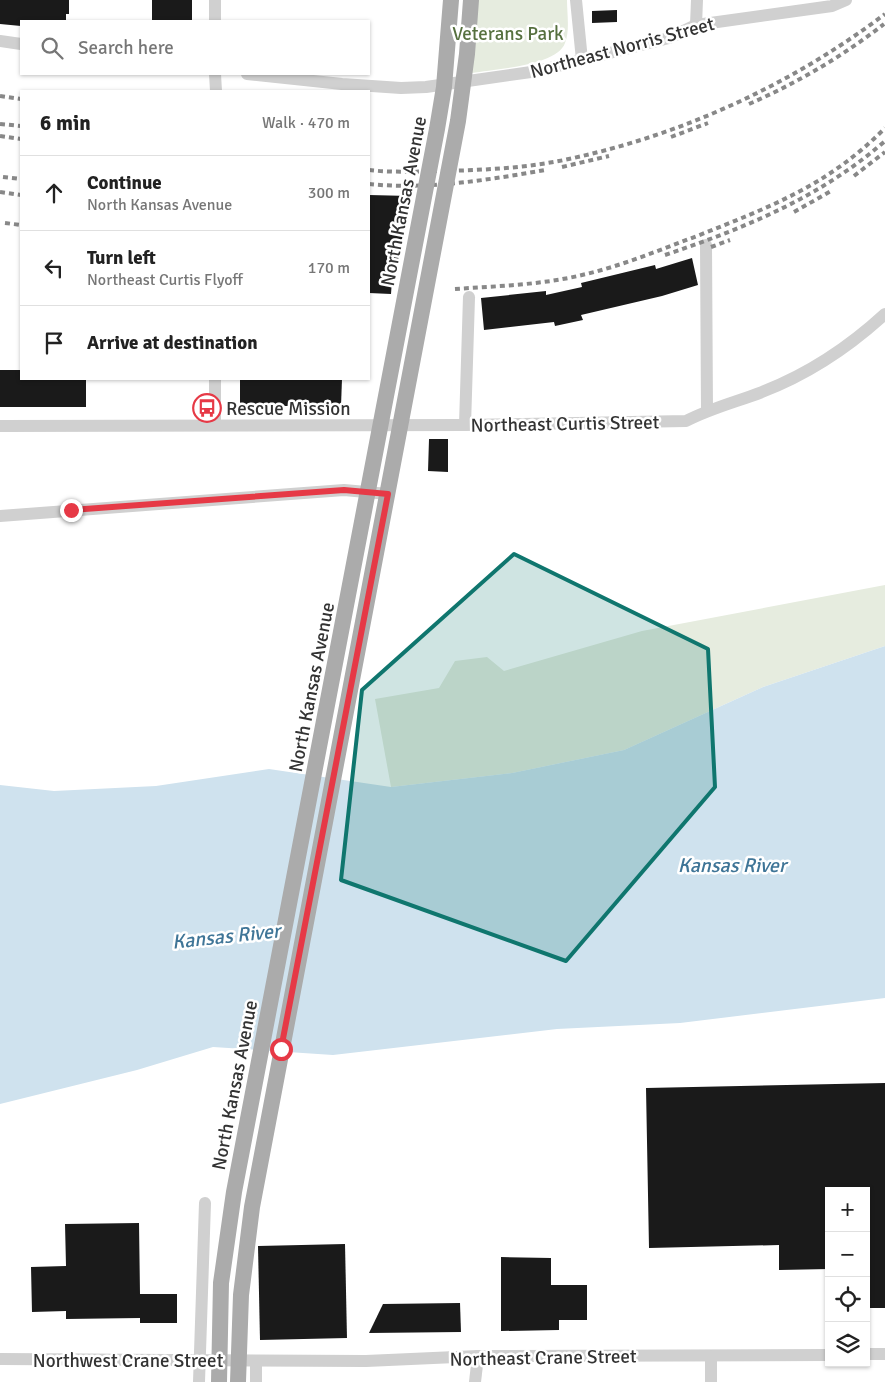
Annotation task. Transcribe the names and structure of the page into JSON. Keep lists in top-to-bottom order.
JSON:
{
  "streets": {
    "main road": ["North Kansas Avenue"],
    "street": [
      "Northeast Norris Street",
      "Northeast Curtis Street",
      "Northeast Crane Street",
      "Northwest Crane Street"
    ]
  },
  "crossings": [
    ["Northeast Crane Street", "Northwest Crane Street"]
  ],
  "water": ["Kansas River"],
  "parks": ["Veterans Park"],
  "places": {
    "bus stop": ["Rescue Mission"]
  },
  "page": {
    "search": "Search here",
    "heading": ["6 min", "Walk · 470 m"],
    "list": [
      ["Continue", "North Kansas Avenue", "300 m"],
      ["Turn left", "Northeast Curtis Flyoff", "170 m"],
      "Arrive at destination"
    ],
    "map_buttons": ["+", "−"]
  }
}
